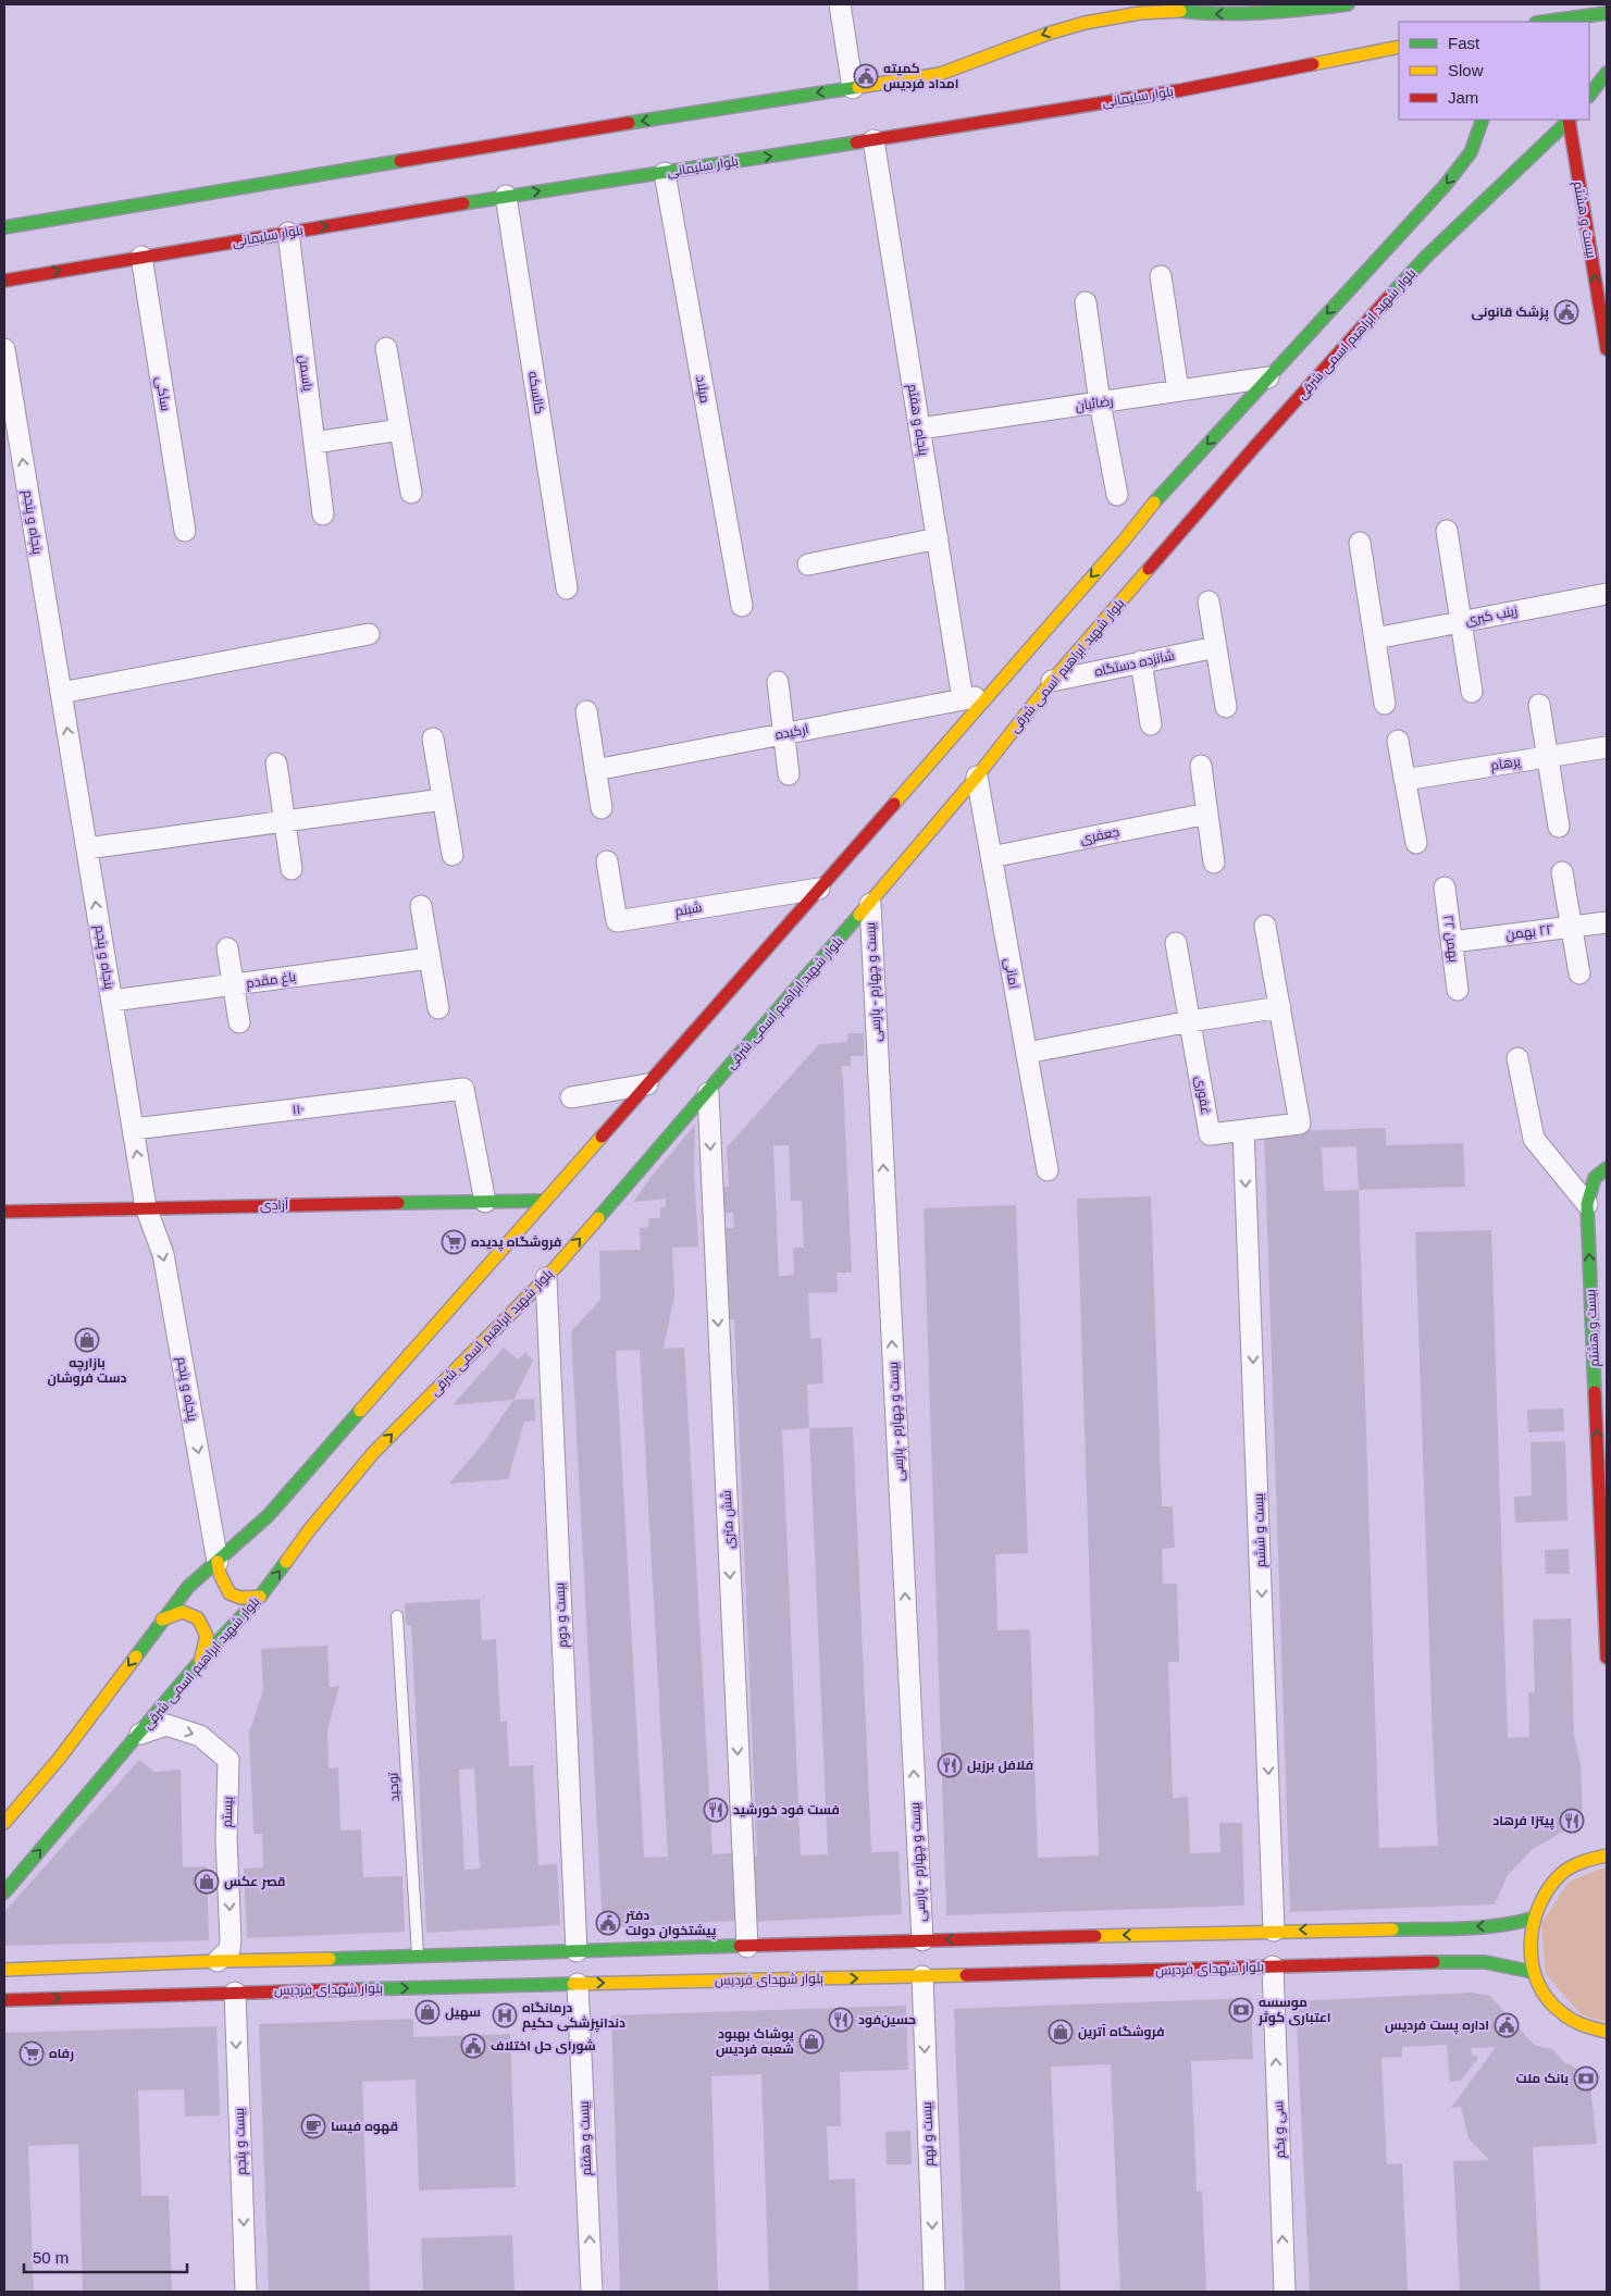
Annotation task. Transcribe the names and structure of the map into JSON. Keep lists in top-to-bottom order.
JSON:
{
  "streets": {
    "main road": [
      "بلوار سلیمانی",
      "بیست و هشتم",
      "بلوار شهید ابراهیم اسمی شرقی",
      "آزادی",
      "بلوار شهدای فردیس"
    ],
    "street": [
      "یاسمن",
      "میلاد",
      "کالسکه",
      "ساکی",
      "رضائیان",
      "پنجاه و هفتم",
      "پنجاه و پنجم",
      "زینب کبری",
      "شانزده دستگاه",
      "ارکیده",
      "پرهام",
      "جعفری",
      "شبنم",
      "٢٢ بهمن",
      "۲۲ بهمن",
      "امانی",
      "باغ مقدم",
      "بیست و چهارم - پارسی",
      "غفوری",
      "۱۱۰",
      "شش متری",
      "بیست و ششم",
      "بیست و دوم",
      "بیستم",
      "سی و یکم",
      "بیست و نهم",
      "بیست و هفتم",
      "بیست و پنجم"
    ],
    "lane": ["توحید"]
  },
  "crossings": [
    ["بلوار سلیمانی", "یاسمن"],
    ["بلوار سلیمانی", "میلاد"],
    ["بلوار سلیمانی", "کالسکه"],
    ["بلوار سلیمانی", "ساکی"],
    ["بلوار سلیمانی", "پنجاه و هفتم"],
    ["بیست و هشتم", "بلوار شهید ابراهیم اسمی شرقی"],
    ["بلوار شهید ابراهیم اسمی شرقی", "شانزده دستگاه"],
    ["بلوار شهید ابراهیم اسمی شرقی", "امانی"],
    ["بلوار شهید ابراهیم اسمی شرقی", "بیست و چهارم - پارسی"],
    ["بلوار شهید ابراهیم اسمی شرقی", "شش متری"],
    ["بلوار شهید ابراهیم اسمی شرقی", "بیست و دوم"],
    ["بلوار شهید ابراهیم اسمی شرقی", "بیستم"],
    ["رضائیان", "پنجاه و هفتم"],
    ["پنجاه و هفتم", "ارکیده"],
    ["پنجاه و پنجم", "باغ مقدم"],
    ["پنجاه و پنجم", "۱۱۰"],
    ["پنجاه و پنجم", "آزادی"],
    ["جعفری", "امانی"],
    ["٢٢ بهمن", "۲۲ بهمن"],
    ["غفوری", "بیست و ششم"],
    ["۱۱۰", "آزادی"],
    ["بلوار شهدای فردیس", "سی و یکم"],
    ["بلوار شهدای فردیس", "بیست و نهم"],
    ["بلوار شهدای فردیس", "بیست و هفتم"],
    ["بلوار شهدای فردیس", "بیست و پنجم"]
  ],
  "one_way": [
    "بیست و هشتم",
    "بیست و چهارم - پارسی",
    "شش متری",
    "بیست و ششم",
    "سی و یکم",
    "بیست و نهم",
    "بیست و هفتم",
    "بیست و پنجم"
  ],
  "places": {
    "public building": [
      "کمیته امداد فردیس",
      "پزشک قانونی",
      "دفتر پیشتخوان دولت",
      "اداره پست فردیس",
      "شورای حل اختلاف"
    ],
    "supermarket": ["فروشگاه پدیده", "رفاه"],
    "shop": [
      "بازارچه دست فروشان",
      "قصر عکس",
      "سهیل",
      "فروشگاه آترین",
      "پوشاک بهبود شعبه فردیس"
    ],
    "restaurant": [
      "فلافل برزیل",
      "فست فود خورشید",
      "پیتزا فرهاد",
      "حسین‌فود"
    ],
    "bank": ["موسسه اعتباری کوثر", "بانک ملت"],
    "hospital": ["درمانگاه دندانپزشکی حکیم"],
    "cafe": ["قهوه فیسا"]
  },
  "legend": ["Fast", "Slow", "Jam"],
  "scale_bar": "50 m"
}
